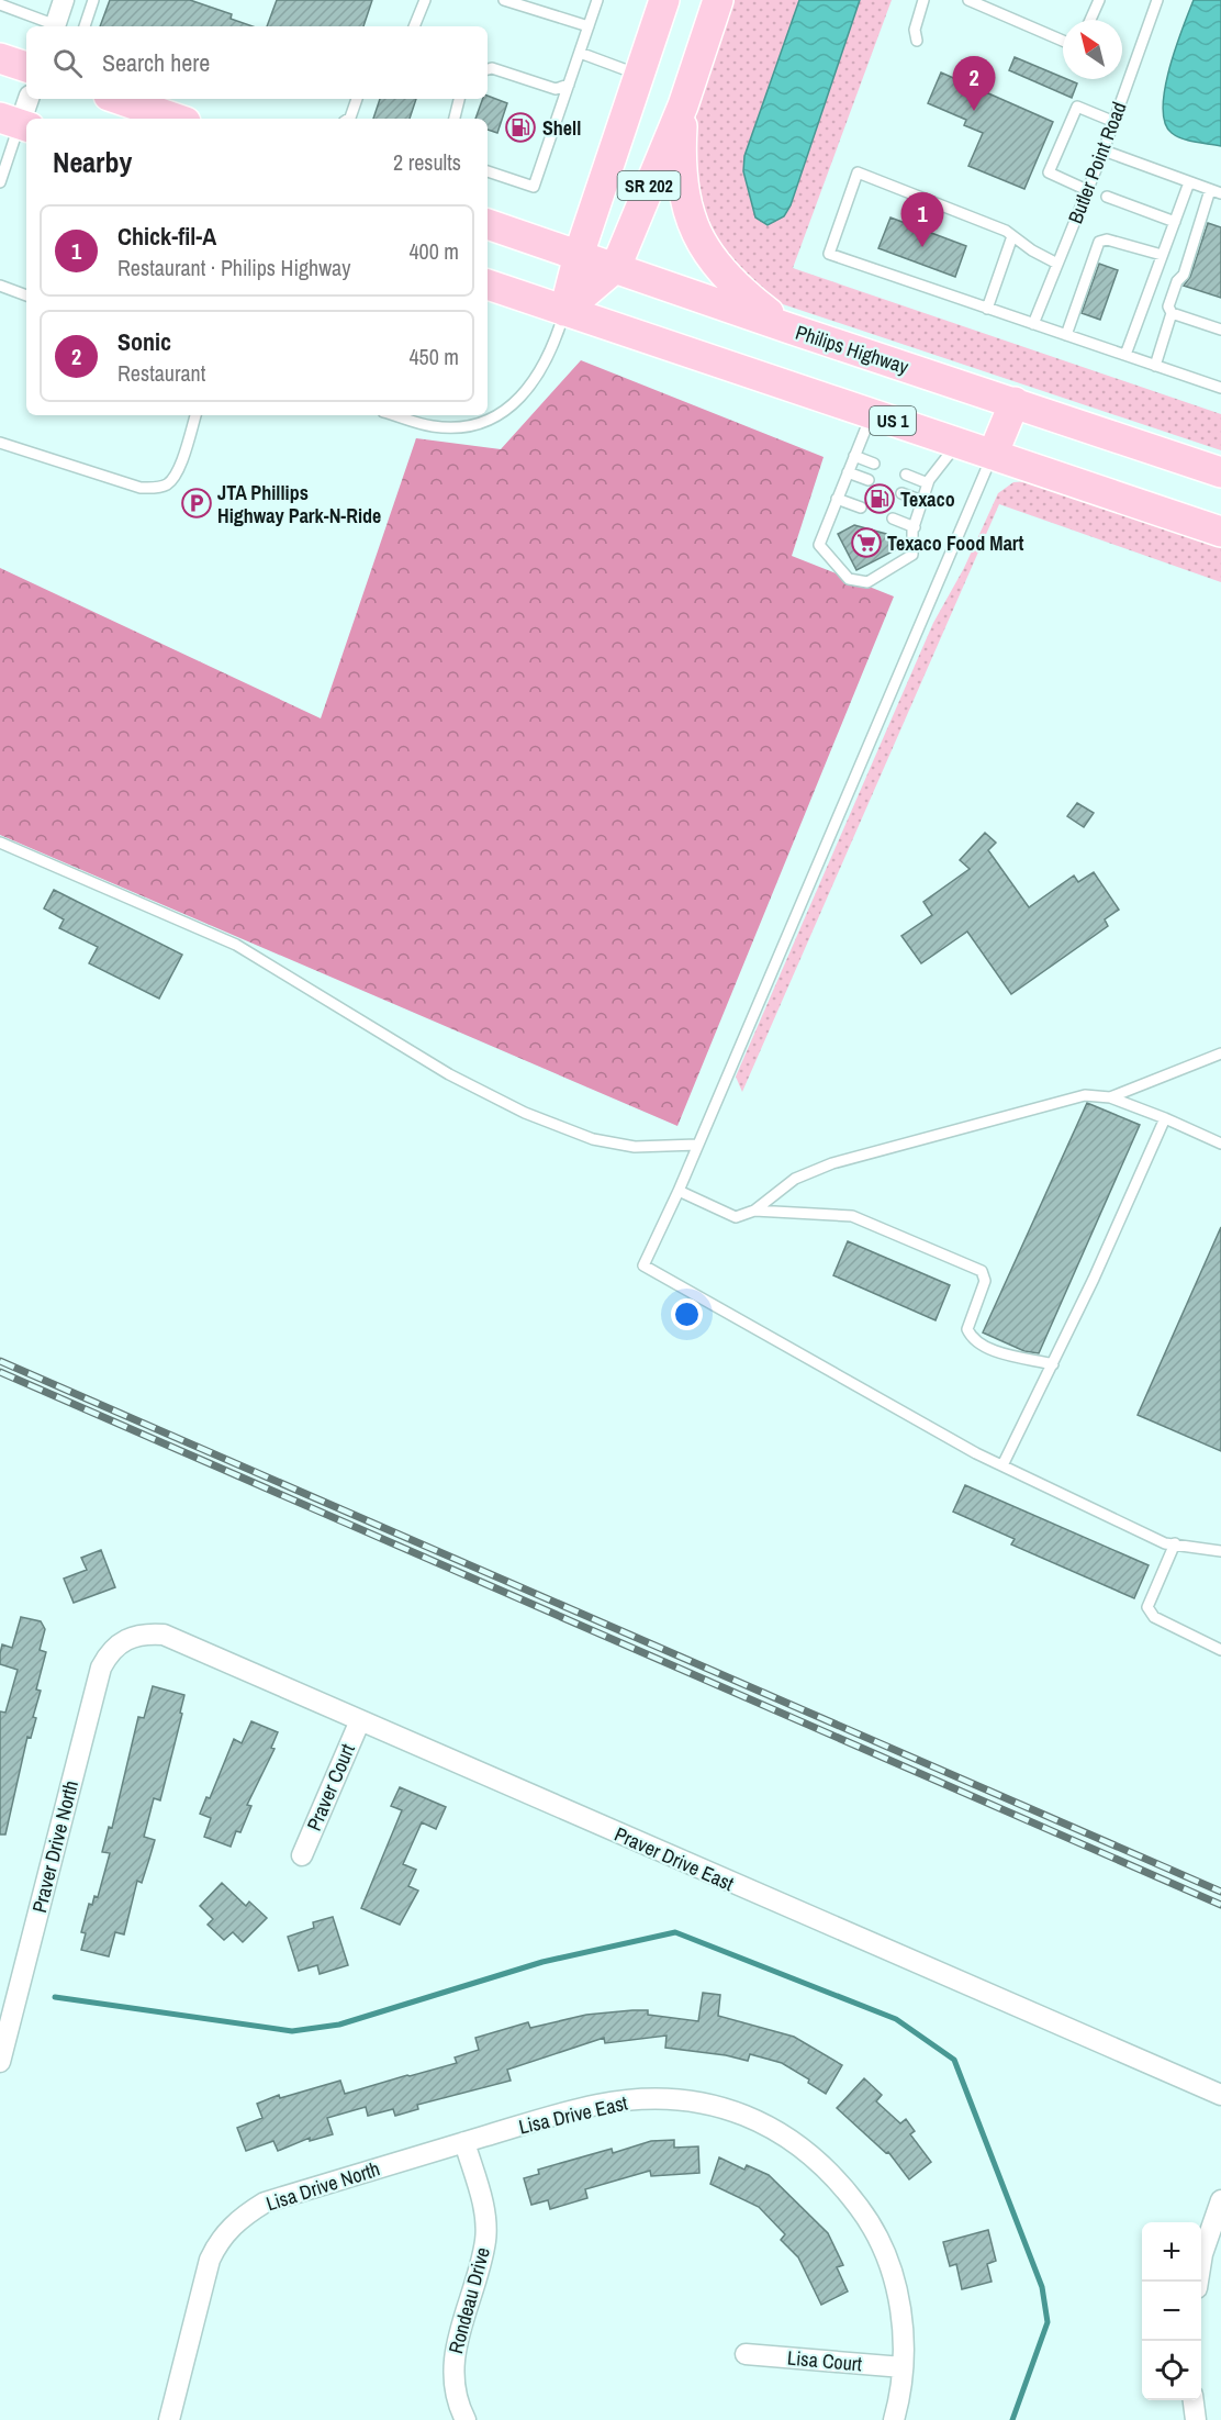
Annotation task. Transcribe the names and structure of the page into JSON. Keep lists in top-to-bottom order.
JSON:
{
  "streets": {
    "main road": ["SR 202", "Philips Highway", "US 1"],
    "street": [
      "Praver Court",
      "Praver Drive North",
      "Praver Drive East",
      "Lisa Drive East",
      "Lisa Drive North",
      "Rondeau Drive",
      "Lisa Court"
    ],
    "lane": ["Butler Point Road"]
  },
  "crossings": [
    ["SR 202", "Philips Highway"],
    ["SR 202", "US 1"],
    ["Praver Court", "Praver Drive East"],
    ["Praver Drive North", "Praver Drive East"],
    ["Lisa Drive East", "Lisa Drive North"],
    ["Lisa Drive East", "Rondeau Drive"],
    ["Lisa Drive East", "Lisa Court"],
    ["Lisa Drive North", "Rondeau Drive"]
  ],
  "places": {
    "fuel station": ["Shell", "Texaco"],
    "parking": ["JTA Phillips Highway Park-N-Ride"],
    "supermarket": ["Texaco Food Mart"]
  },
  "north": "top left",
  "page": {
    "search": "Search here",
    "pins": ["2", "1"],
    "heading": ["Nearby", "2 results"],
    "list": [
      {
        "mark": "1",
        "name": "Chick-fil-A",
        "note": "Restaurant · Philips Highway",
        "value": "400 m"
      },
      {
        "mark": "2",
        "name": "Sonic",
        "note": "Restaurant",
        "value": "450 m"
      }
    ],
    "map_buttons": ["+", "−"]
  }
}
